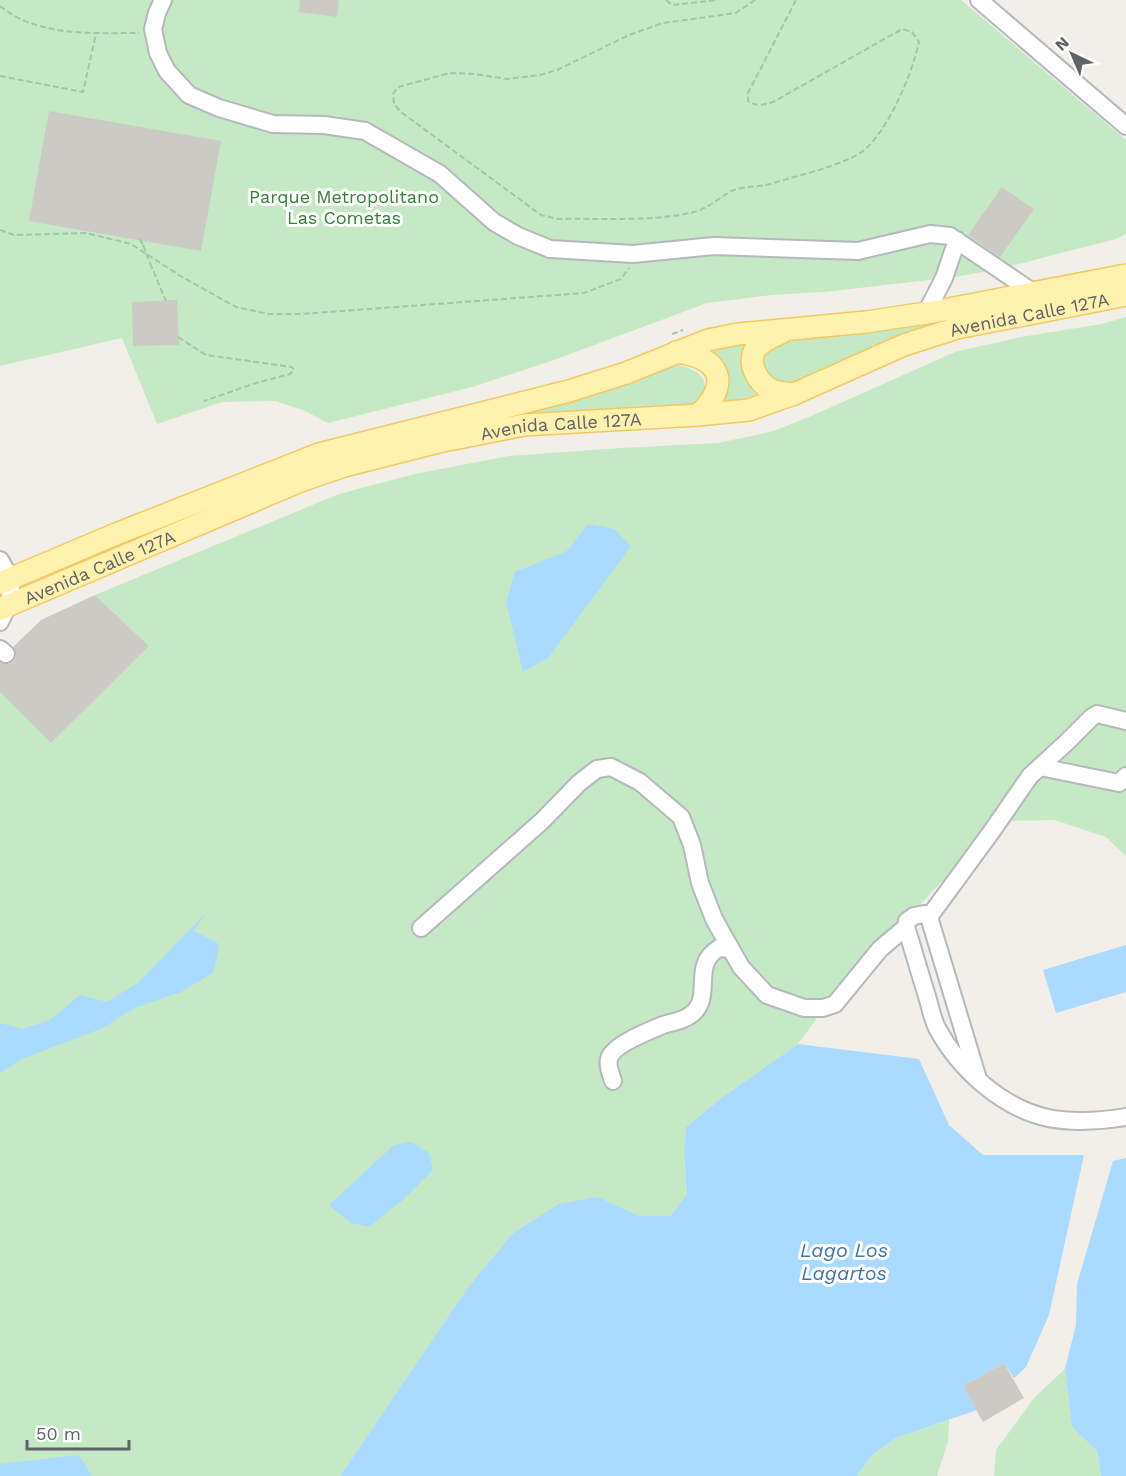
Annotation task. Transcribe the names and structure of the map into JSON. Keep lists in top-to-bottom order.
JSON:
{
  "streets": {
    "main road": ["Avenida Calle 127A"]
  },
  "water": ["Lago Los Lagartos"],
  "parks": ["Parque Metropolitano Las Cometas"],
  "scale_bar": "50 m",
  "north": "top left"
}
